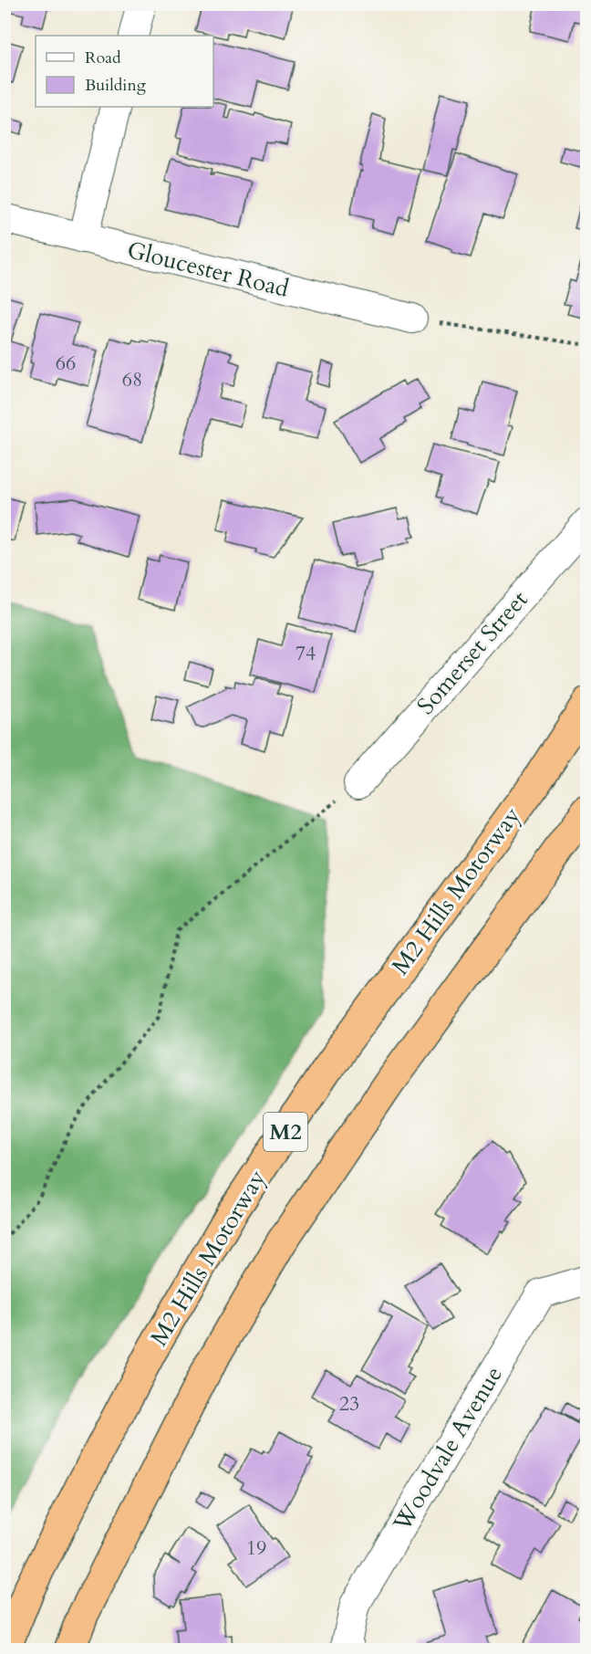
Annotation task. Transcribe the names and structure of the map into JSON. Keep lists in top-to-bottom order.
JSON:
{
  "streets": {
    "highway": ["M2 Hills Motorway", "M2"],
    "street": ["Gloucester Road", "Somerset Street", "Woodvale Avenue"]
  },
  "house_numbers": [
    "66",
    "68",
    "74",
    "23",
    "19"
  ],
  "legend": ["Road", "Building"]
}
